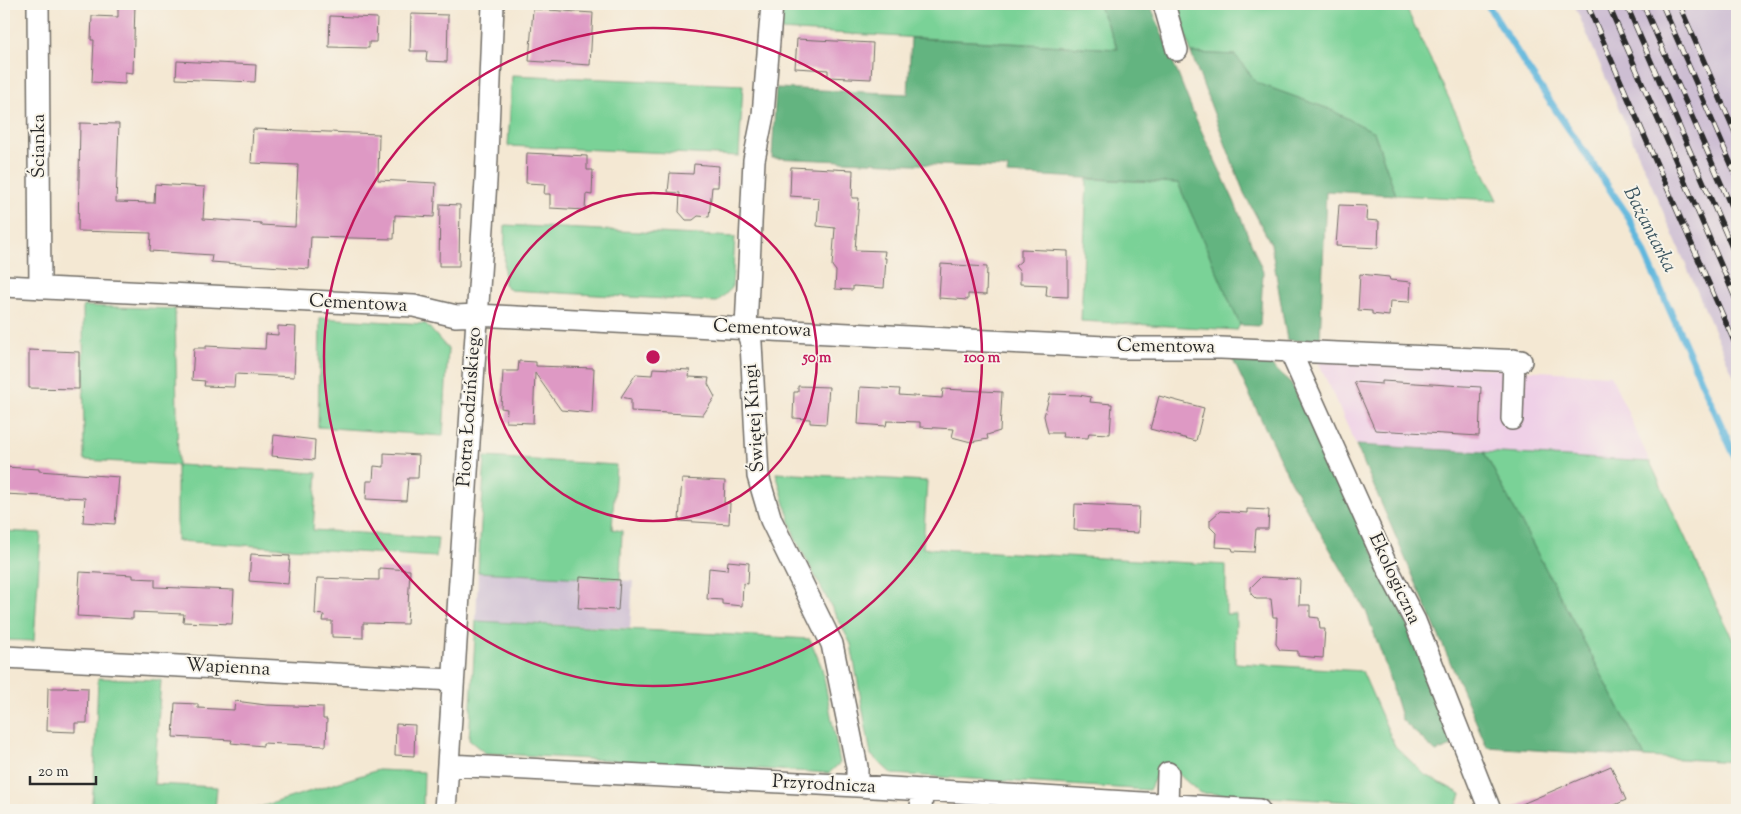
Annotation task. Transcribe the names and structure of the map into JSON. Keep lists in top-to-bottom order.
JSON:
{
  "streets": {
    "street": [
      "Ścianka",
      "Cementowa",
      "Piotra Łodzińskiego",
      "Świętej Kingi",
      "Ekologiczna",
      "Wapienna",
      "Przyrodnicza"
    ]
  },
  "crossings": [
    ["Ścianka", "Cementowa"],
    ["Cementowa", "Piotra Łodzińskiego"],
    ["Cementowa", "Świętej Kingi"],
    ["Cementowa", "Ekologiczna"],
    ["Piotra Łodzińskiego", "Wapienna"],
    ["Piotra Łodzińskiego", "Przyrodnicza"],
    ["Świętej Kingi", "Przyrodnicza"]
  ],
  "water": ["Bażantarka"],
  "scale_bar": "20 m",
  "rings": ["50 m", "100 m"]
}
